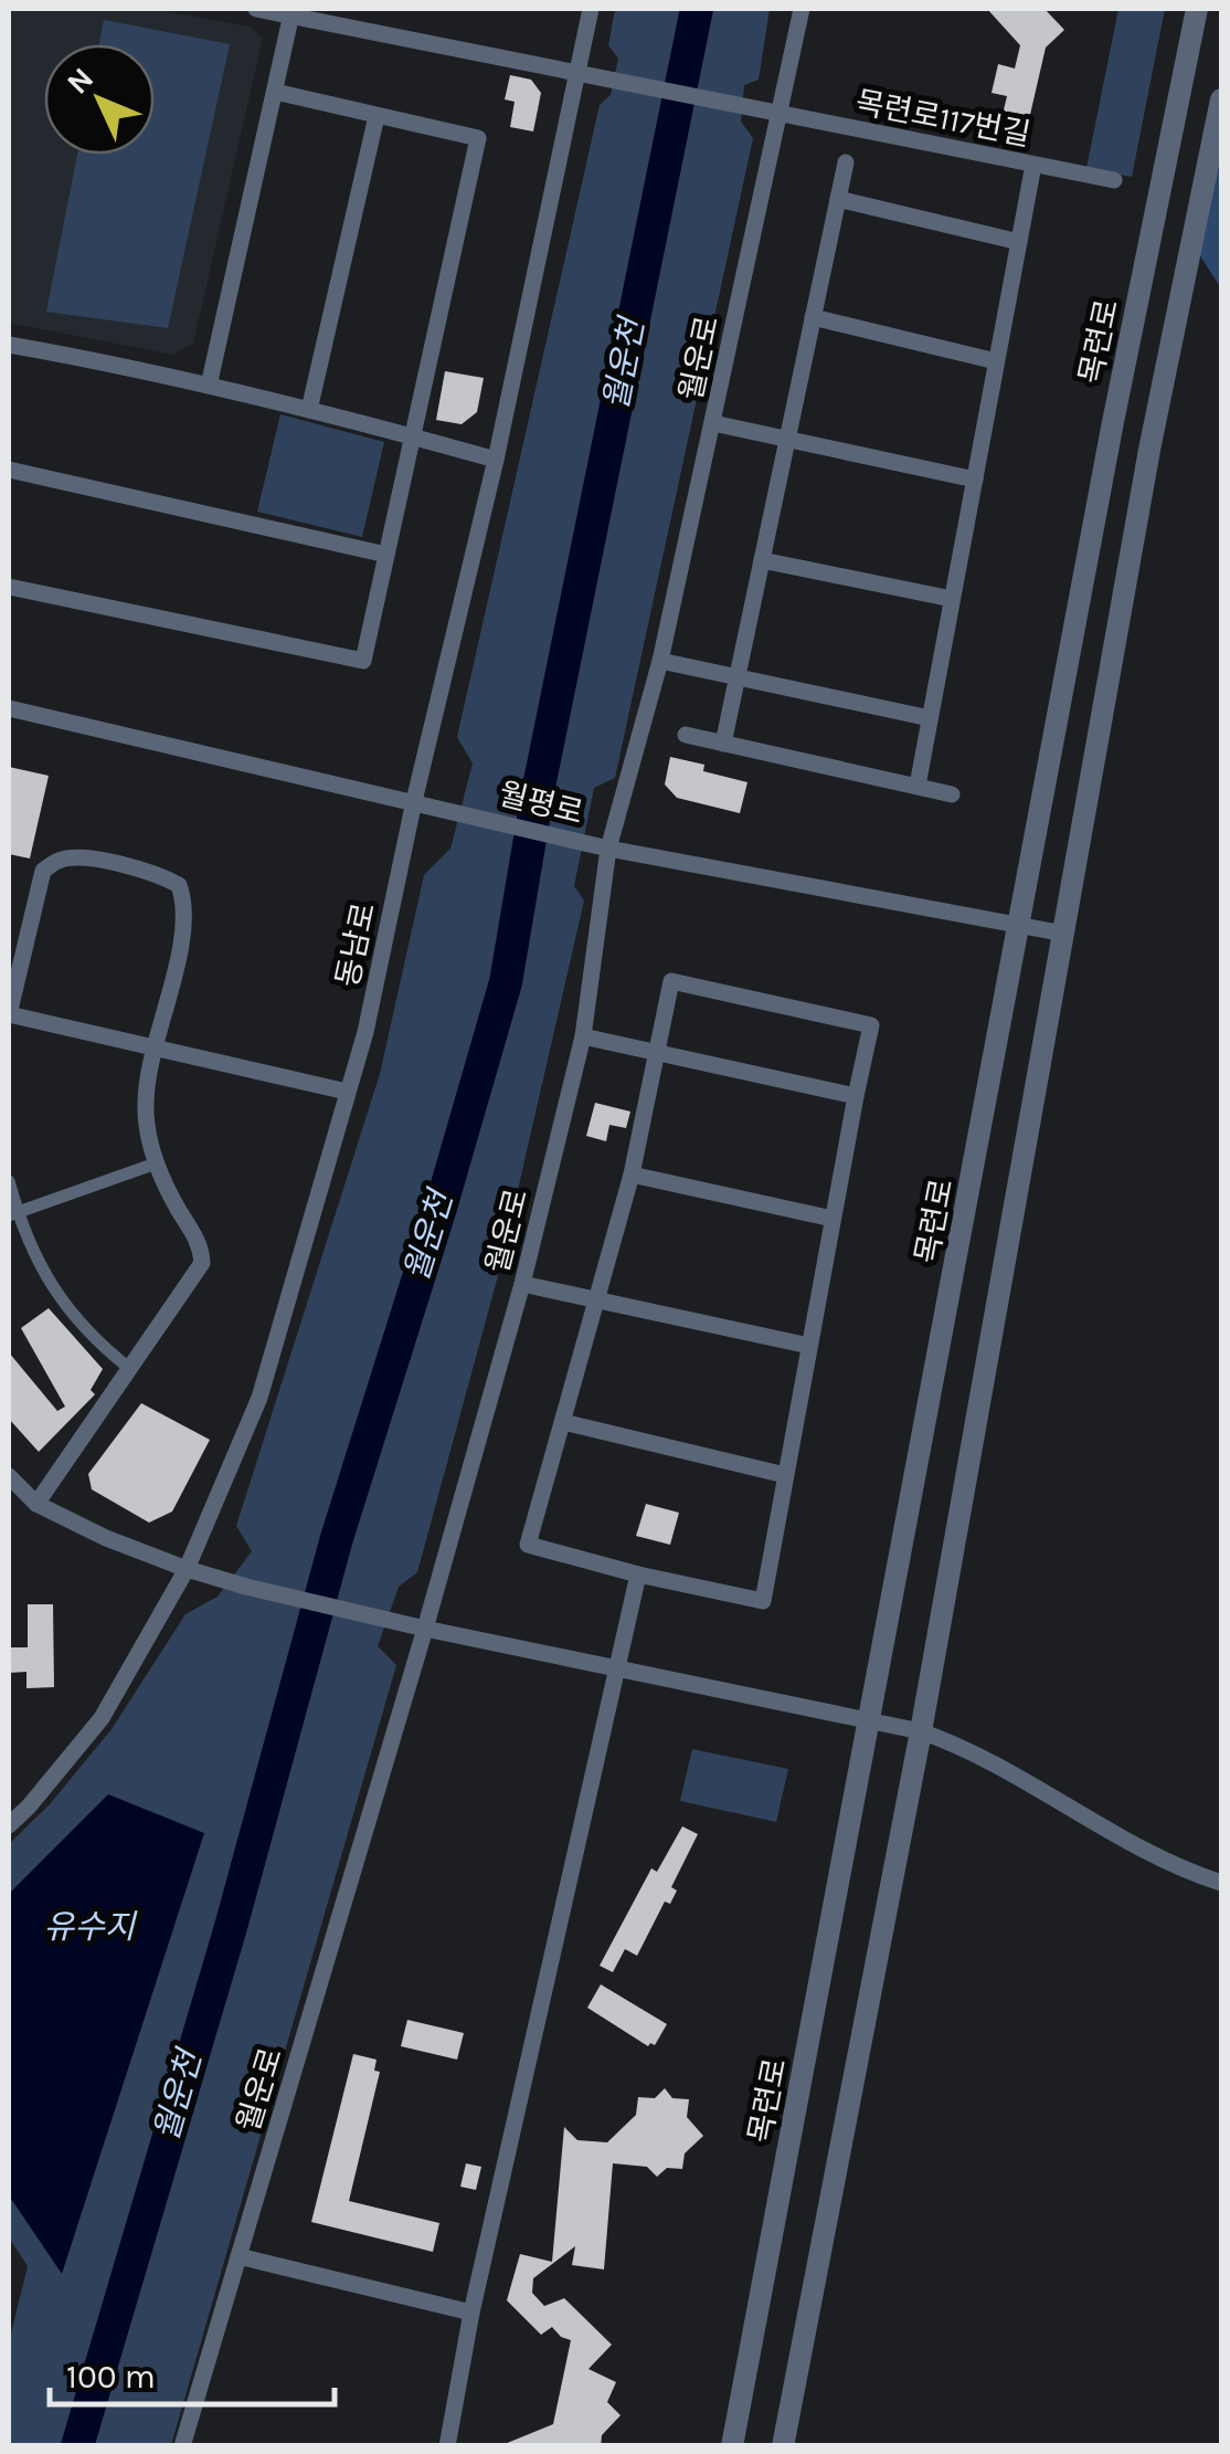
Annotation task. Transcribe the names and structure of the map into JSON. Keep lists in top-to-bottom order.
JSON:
{
  "streets": {
    "street": [
      "목련로117번길",
      "목련로",
      "월운로",
      "월평로",
      "동남로"
    ]
  },
  "crossings": [
    ["목련로117번길", "월운로"],
    ["목련로117번길", "동남로"],
    ["목련로", "월평로"],
    ["월운로", "월평로"],
    ["월평로", "동남로"]
  ],
  "water": ["월운천", "유수지"],
  "scale_bar": "100 m",
  "north": "top left"
}
